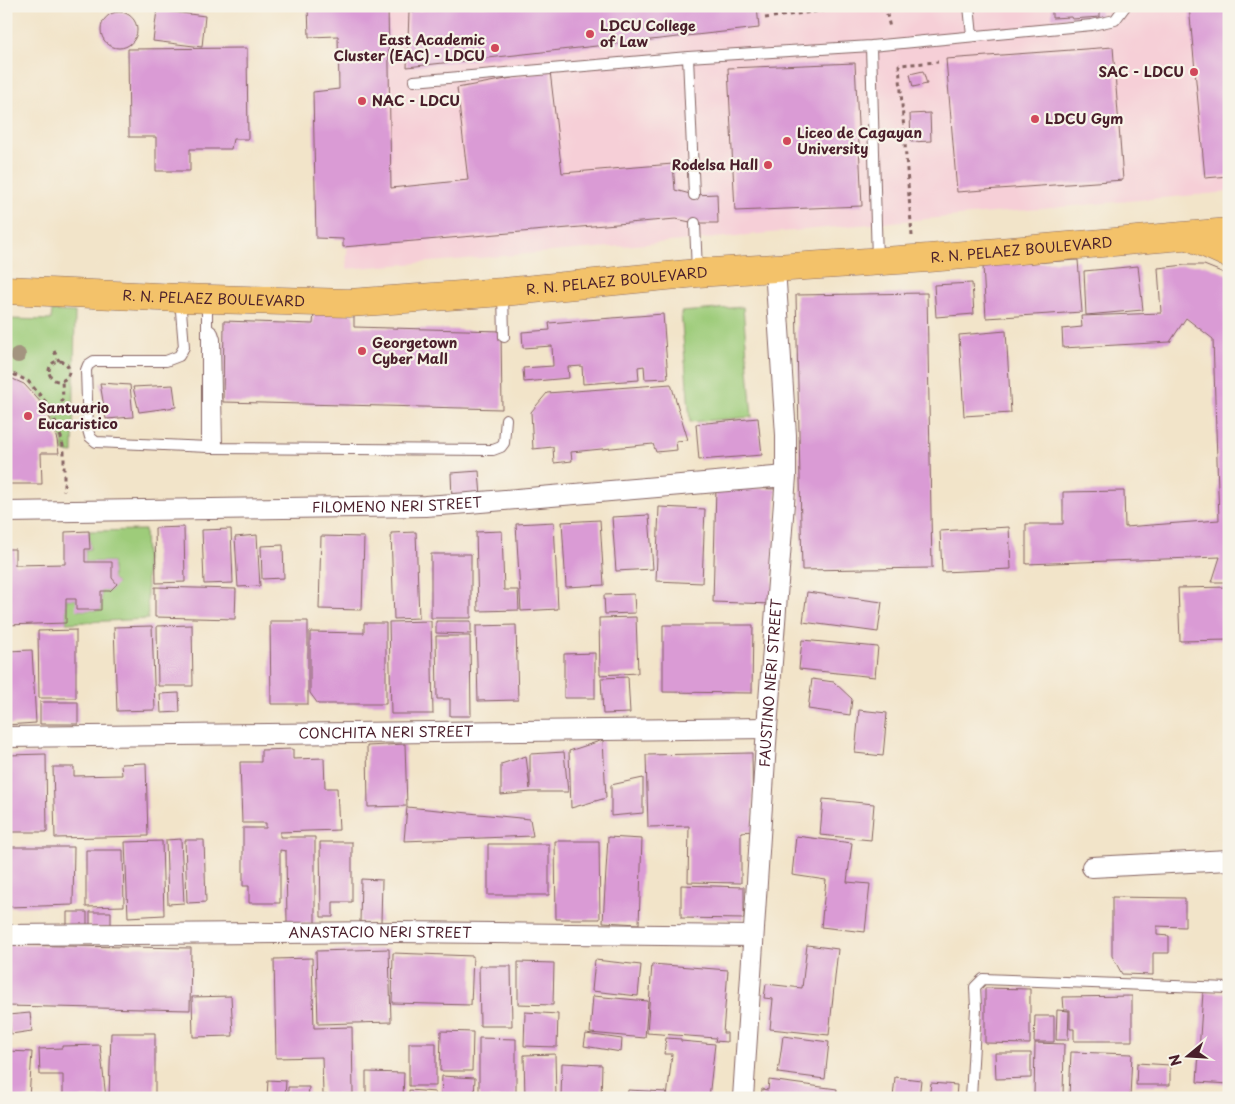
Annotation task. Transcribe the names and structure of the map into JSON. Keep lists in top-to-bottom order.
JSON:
{
  "streets": {
    "main road": ["R. N. PELAEZ BOULEVARD"],
    "street": [
      "FILOMENO NERI STREET",
      "FAUSTINO NERI STREET",
      "CONCHITA NERI STREET",
      "ANASTACIO NERI STREET"
    ]
  },
  "crossings": [
    ["R. N. PELAEZ BOULEVARD", "FAUSTINO NERI STREET"],
    ["FILOMENO NERI STREET", "FAUSTINO NERI STREET"],
    ["FAUSTINO NERI STREET", "CONCHITA NERI STREET"],
    ["FAUSTINO NERI STREET", "ANASTACIO NERI STREET"]
  ],
  "places": [
    "LDCU College of Law",
    "East Academic Cluster (EAC) - LDCU",
    "SAC - LDCU",
    "NAC - LDCU",
    "LDCU Gym",
    "Liceo de Cagayan University",
    "Rodelsa Hall",
    "Georgetown Cyber Mall",
    "Santuario Eucaristico"
  ],
  "north": "left"
}
